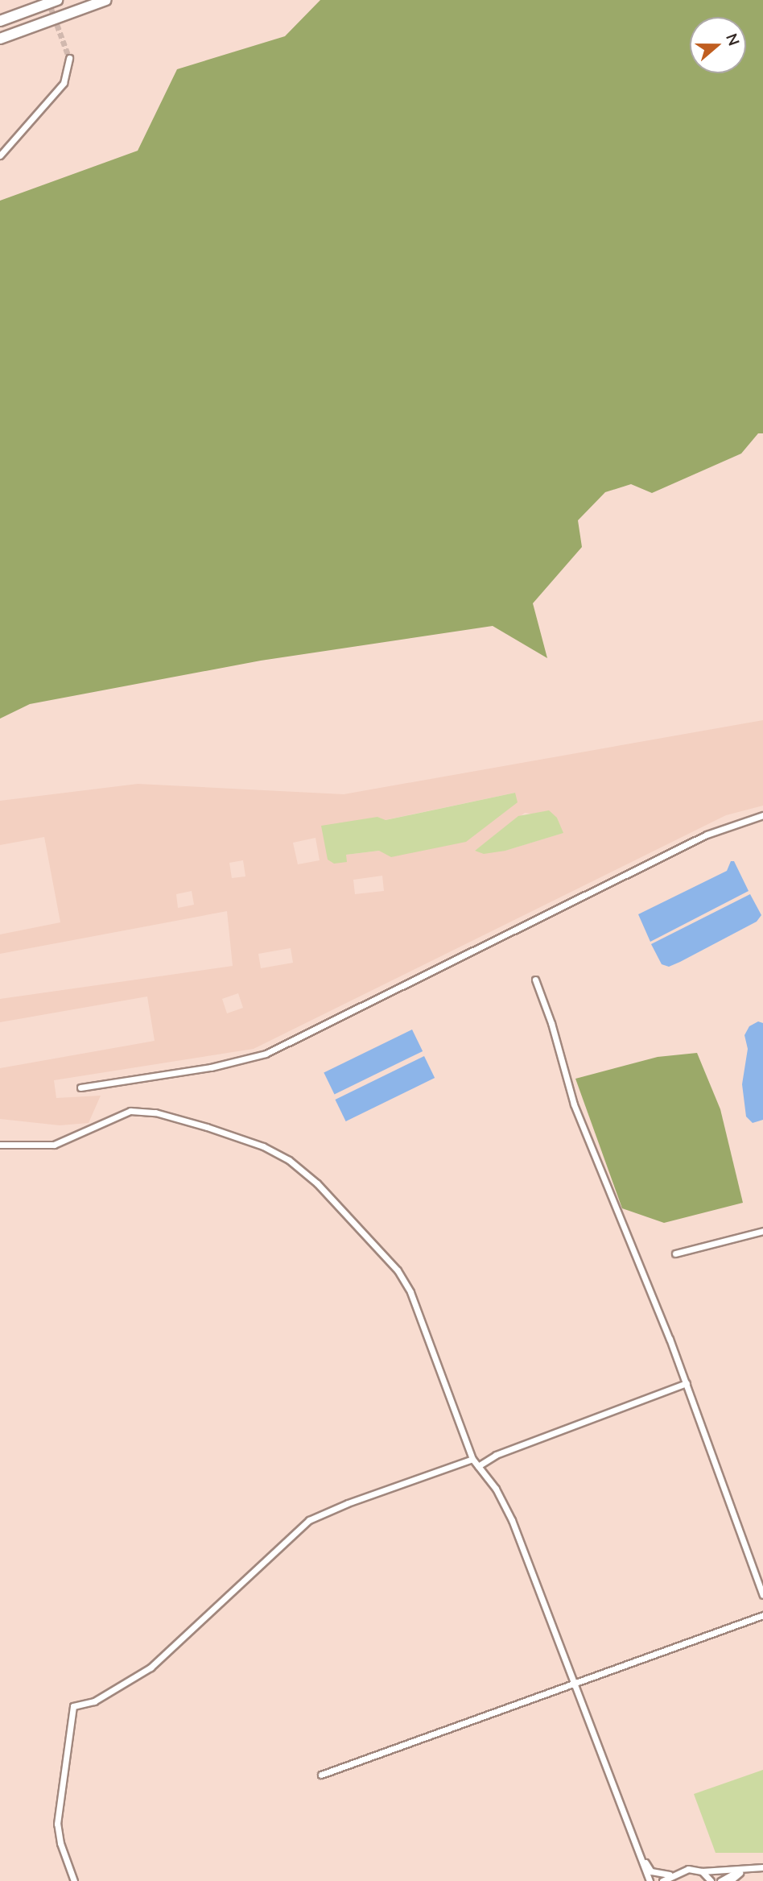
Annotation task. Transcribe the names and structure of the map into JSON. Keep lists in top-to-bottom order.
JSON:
{
  "north": "right"
}
